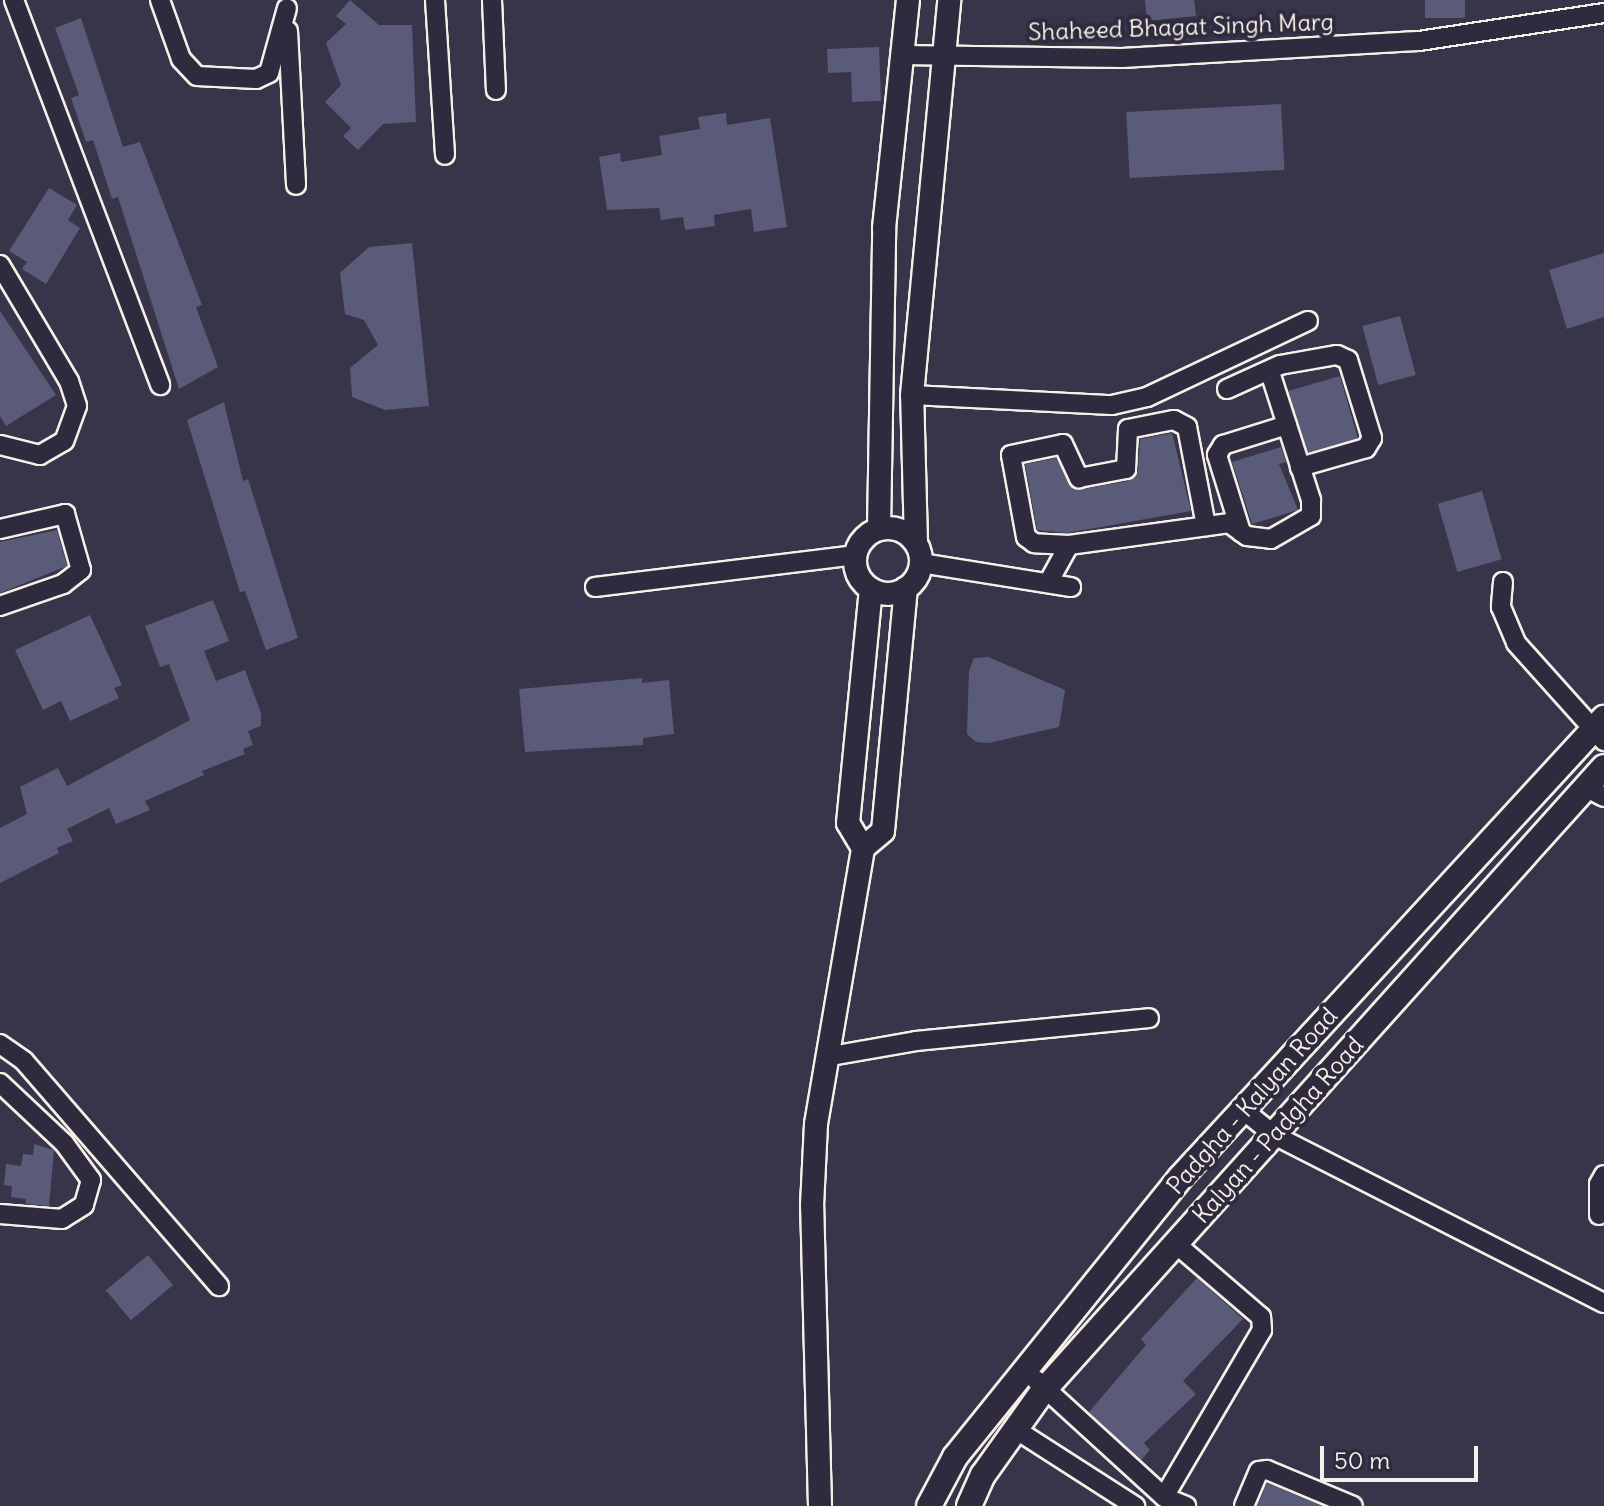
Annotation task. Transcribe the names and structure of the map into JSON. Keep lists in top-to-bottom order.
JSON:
{
  "streets": {
    "main road": ["Padgha - Kalyan Road", "Kalyan - Padgha Road"],
    "street": ["Shaheed Bhagat Singh Marg"]
  },
  "scale_bar": "50 m"
}
